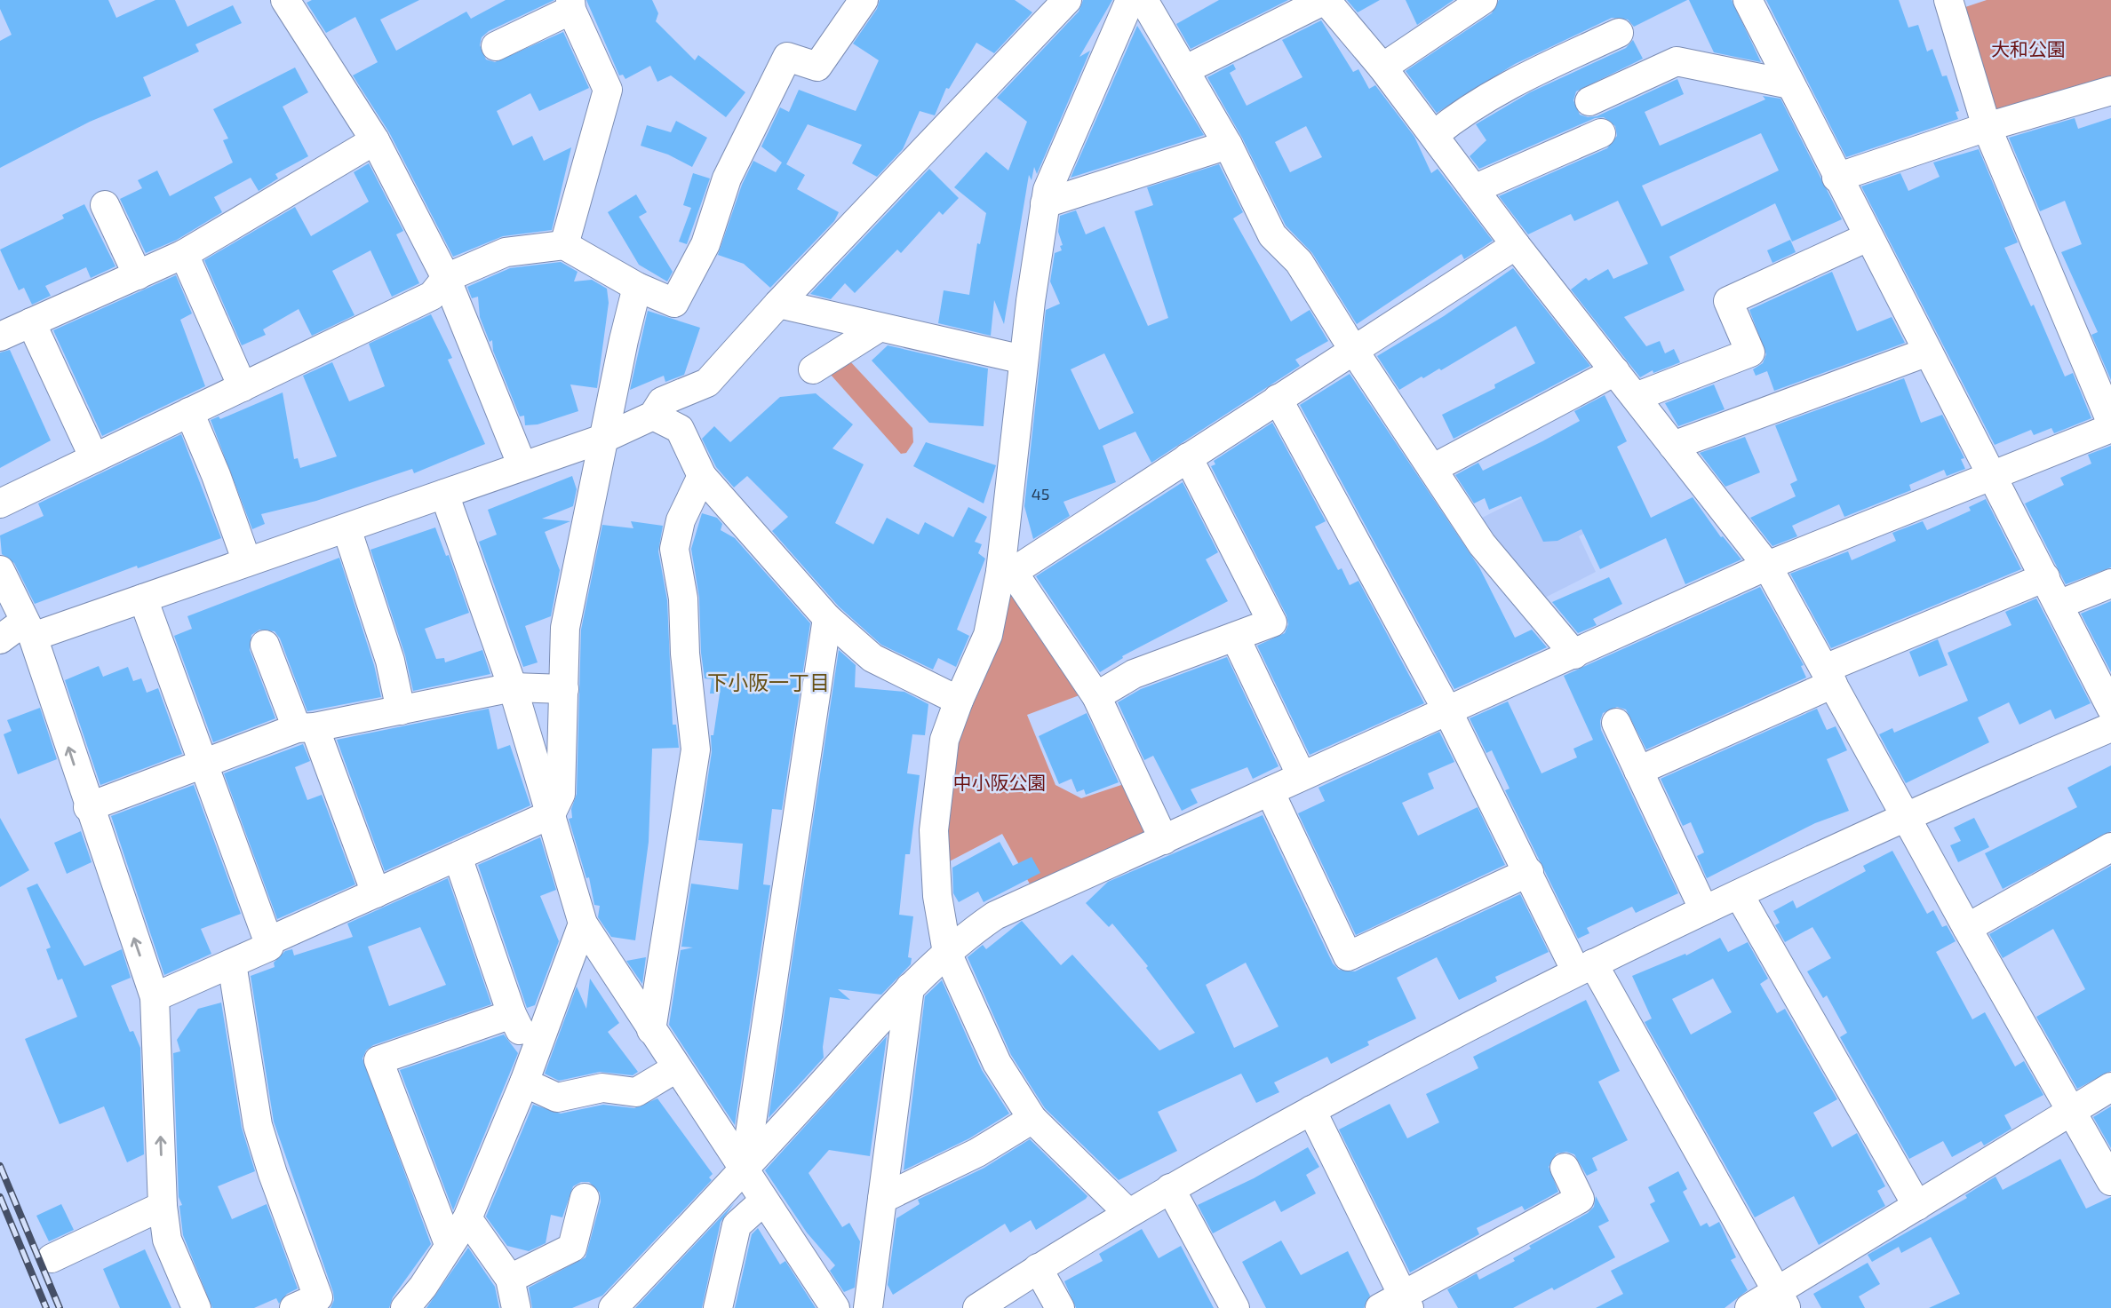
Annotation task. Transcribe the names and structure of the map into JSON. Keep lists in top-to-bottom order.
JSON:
{
  "districts": ["下小阪一丁目"],
  "parks": ["大和公園", "中小阪公園"],
  "house_numbers": ["45"]
}
